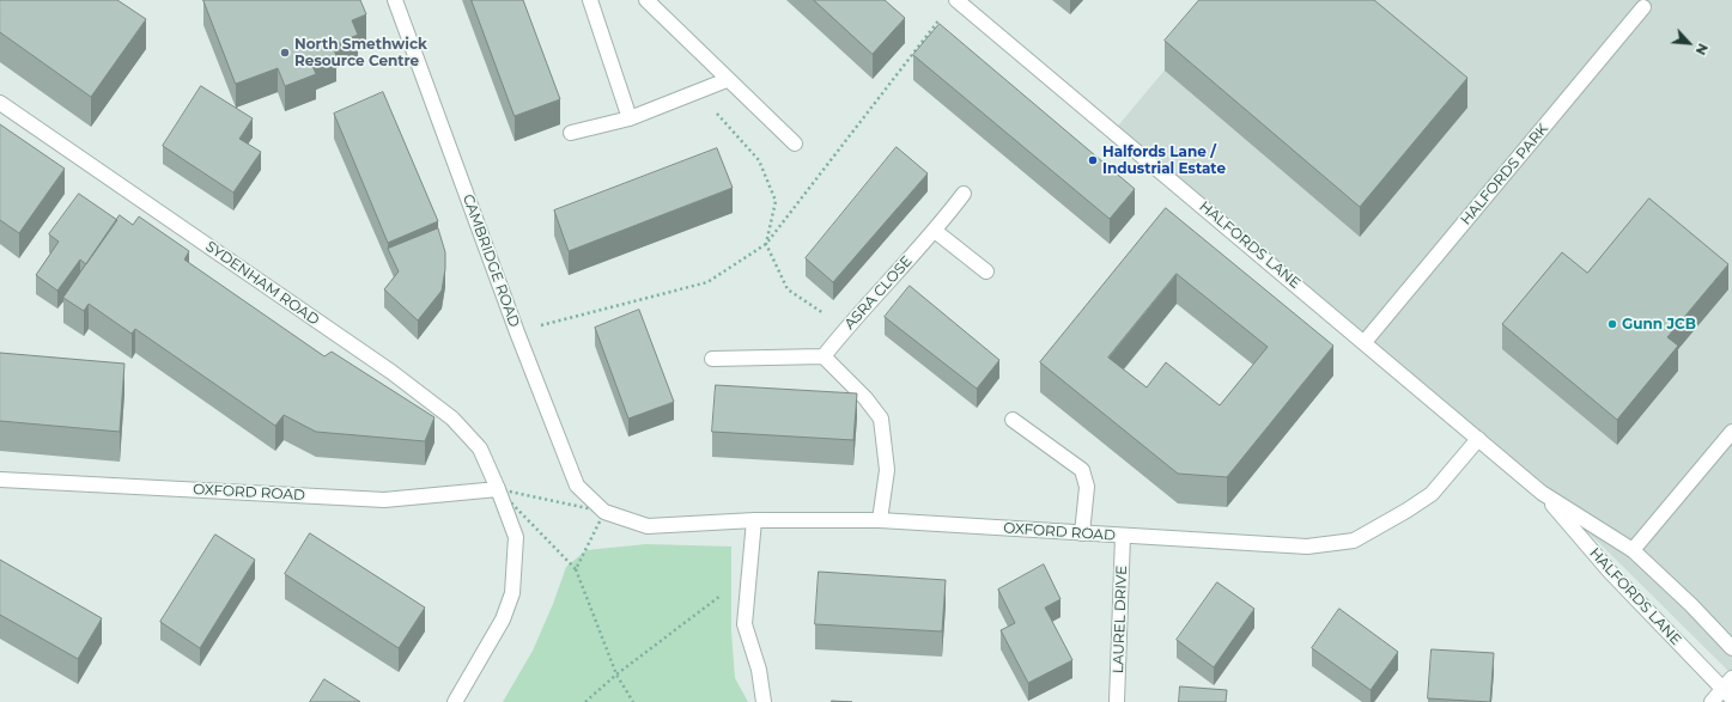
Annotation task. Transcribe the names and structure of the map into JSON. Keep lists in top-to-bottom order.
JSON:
{
  "streets": {
    "street": [
      "HALFORDS PARK",
      "HALFORDS LANE",
      "CAMBRIDGE ROAD",
      "SYDENHAM ROAD",
      "ASRA CLOSE",
      "OXFORD ROAD",
      "LAUREL DRIVE"
    ]
  },
  "crossings": [
    ["HALFORDS PARK", "HALFORDS LANE"],
    ["HALFORDS LANE", "OXFORD ROAD"],
    ["CAMBRIDGE ROAD", "OXFORD ROAD"],
    ["SYDENHAM ROAD", "OXFORD ROAD"],
    ["OXFORD ROAD", "LAUREL DRIVE"]
  ],
  "places": ["North Smethwick Resource Centre", "Halfords Lane / Industrial Estate", "Gunn JCB"],
  "north": "bottom right"
}
